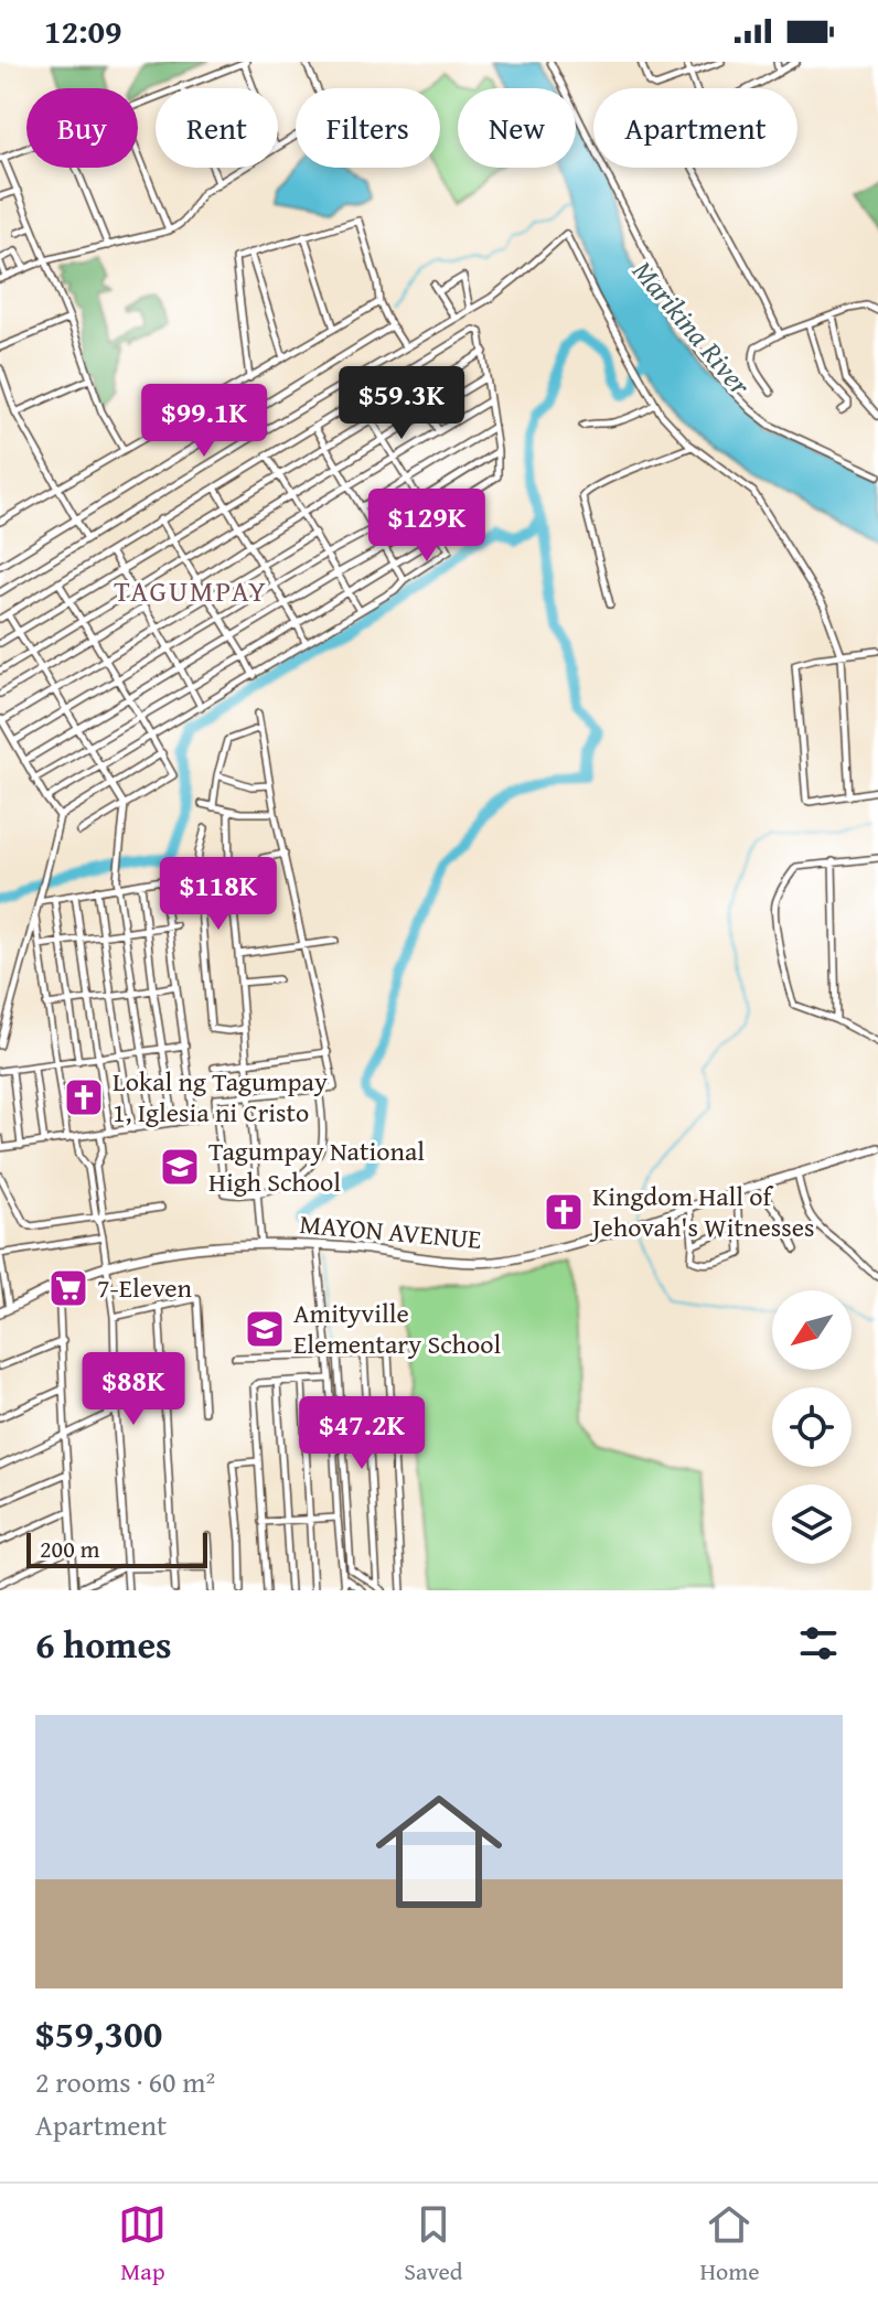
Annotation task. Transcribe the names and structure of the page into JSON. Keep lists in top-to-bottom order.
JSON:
{
  "streets": {
    "main road": ["MAYON AVENUE"]
  },
  "districts": ["TAGUMPAY"],
  "water": ["Marikina River"],
  "places": {
    "church": ["Lokal ng Tagumpay 1, Iglesia ni Cristo", "Kingdom Hall of Jehovah's Witnesses"],
    "school or university": ["Tagumpay National High School", "Amityville Elementary School"],
    "supermarket": ["7-Eleven"]
  },
  "scale_bar": "200 m",
  "north": "bottom left",
  "page": {
    "status": "12:09",
    "chip": [
      "Buy",
      "Rent",
      "Filters",
      "New",
      "Apartment"
    ],
    "price": [
      "$59.3K",
      "$99.1K",
      "$129K",
      "$118K",
      "$88K",
      "$47.2K"
    ],
    "scale": "200 m",
    "heading": "6 homes",
    "list": [
      {
        "name": "$59,300",
        "note": "2 rooms · 60 m² · Apartment"
      }
    ],
    "tabs": ["Map", "Saved", "Home"]
  }
}
